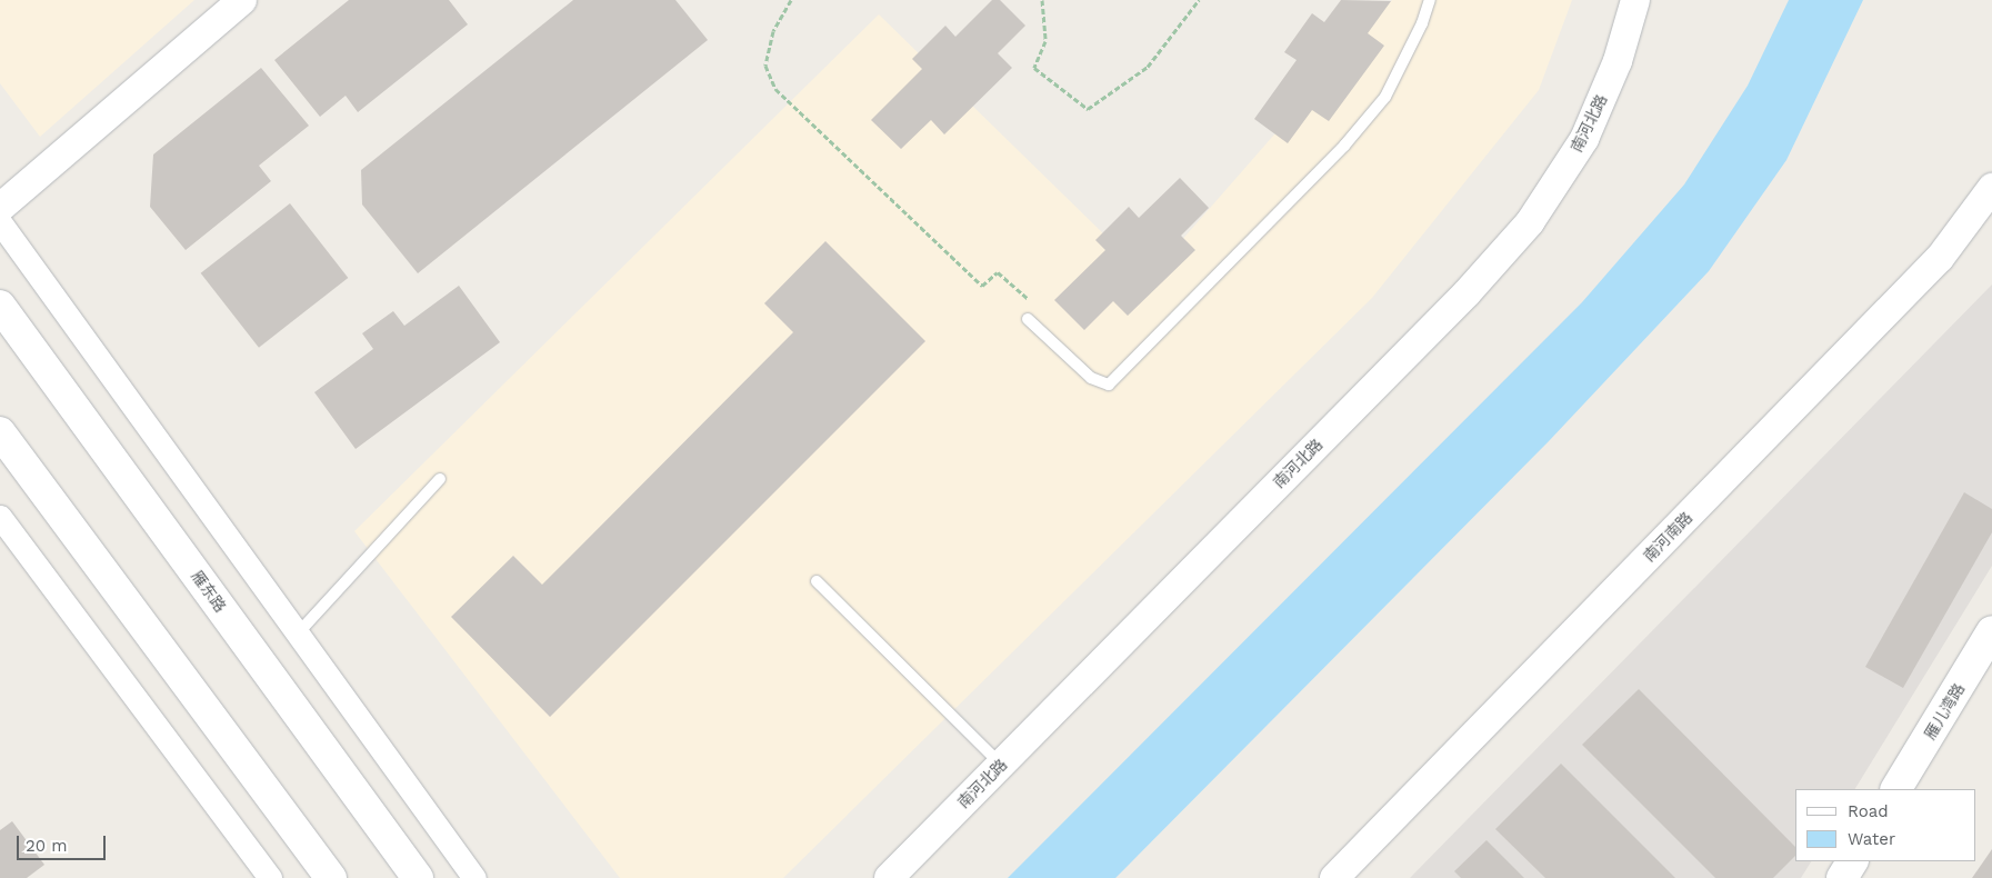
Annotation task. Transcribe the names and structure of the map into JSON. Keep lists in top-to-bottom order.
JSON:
{
  "streets": {
    "main road": ["雁东路", "雁儿湾路"],
    "street": ["南河北路", "南河南路"]
  },
  "legend": ["Road", "Water"],
  "scale_bar": "20 m"
}
